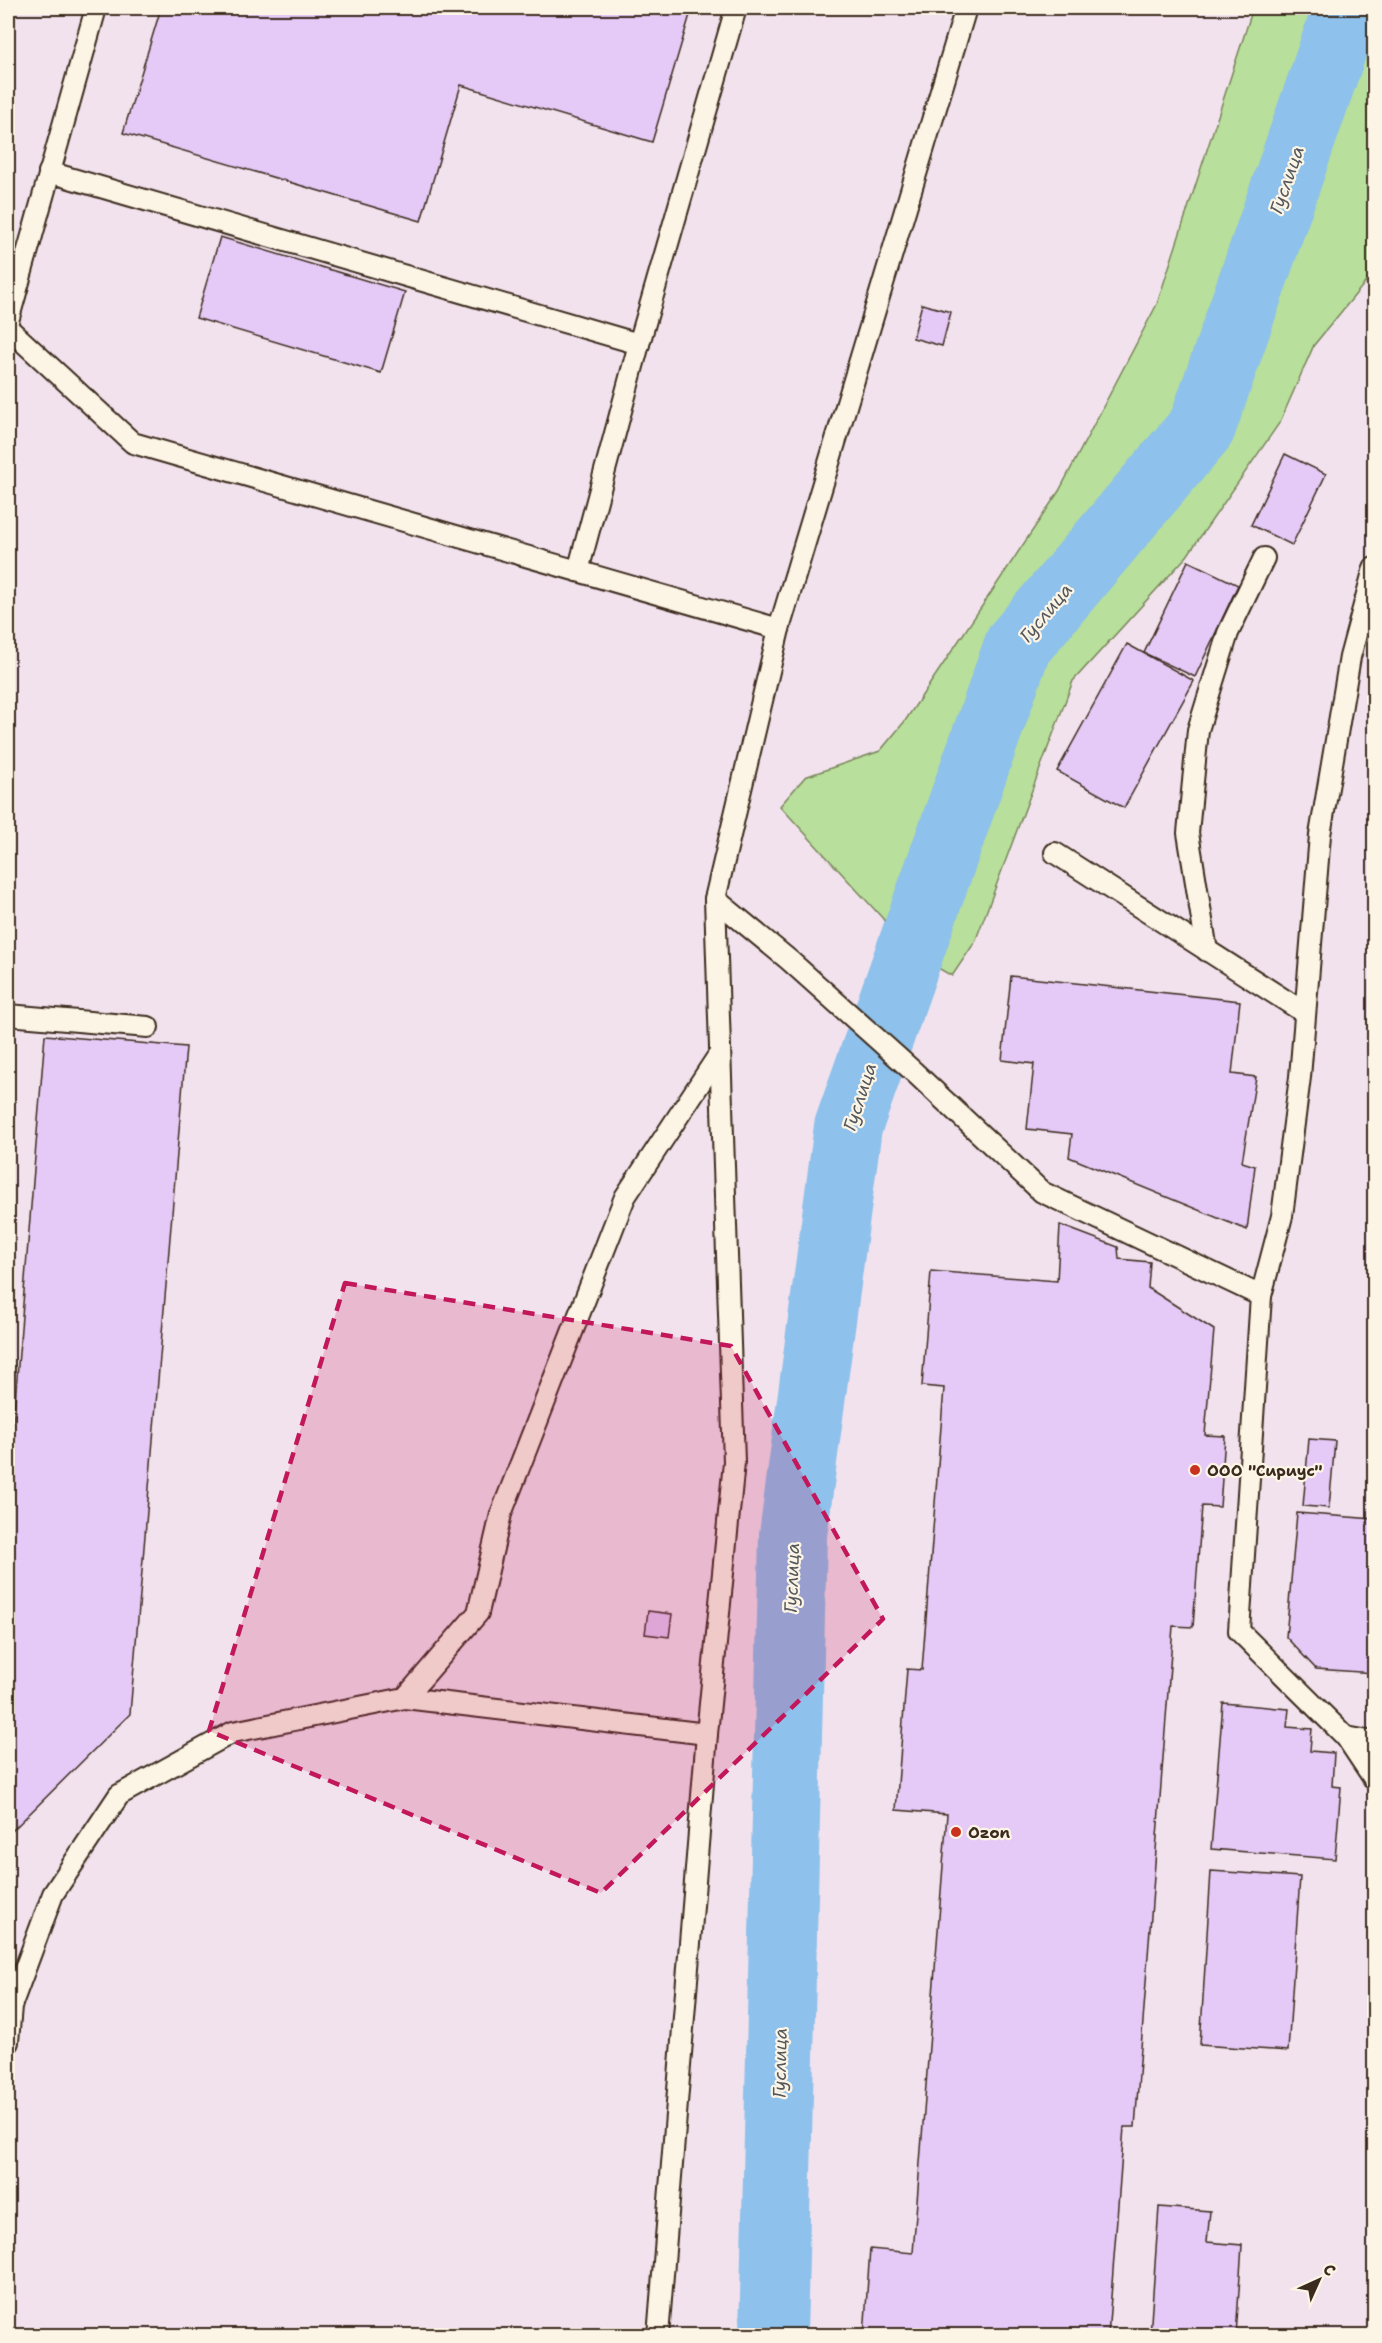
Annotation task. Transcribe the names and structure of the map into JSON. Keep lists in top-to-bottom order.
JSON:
{
  "water": ["Гуслица"],
  "places": ["ООО \"Сириус\"", "Ozon"],
  "north": "top right"
}
